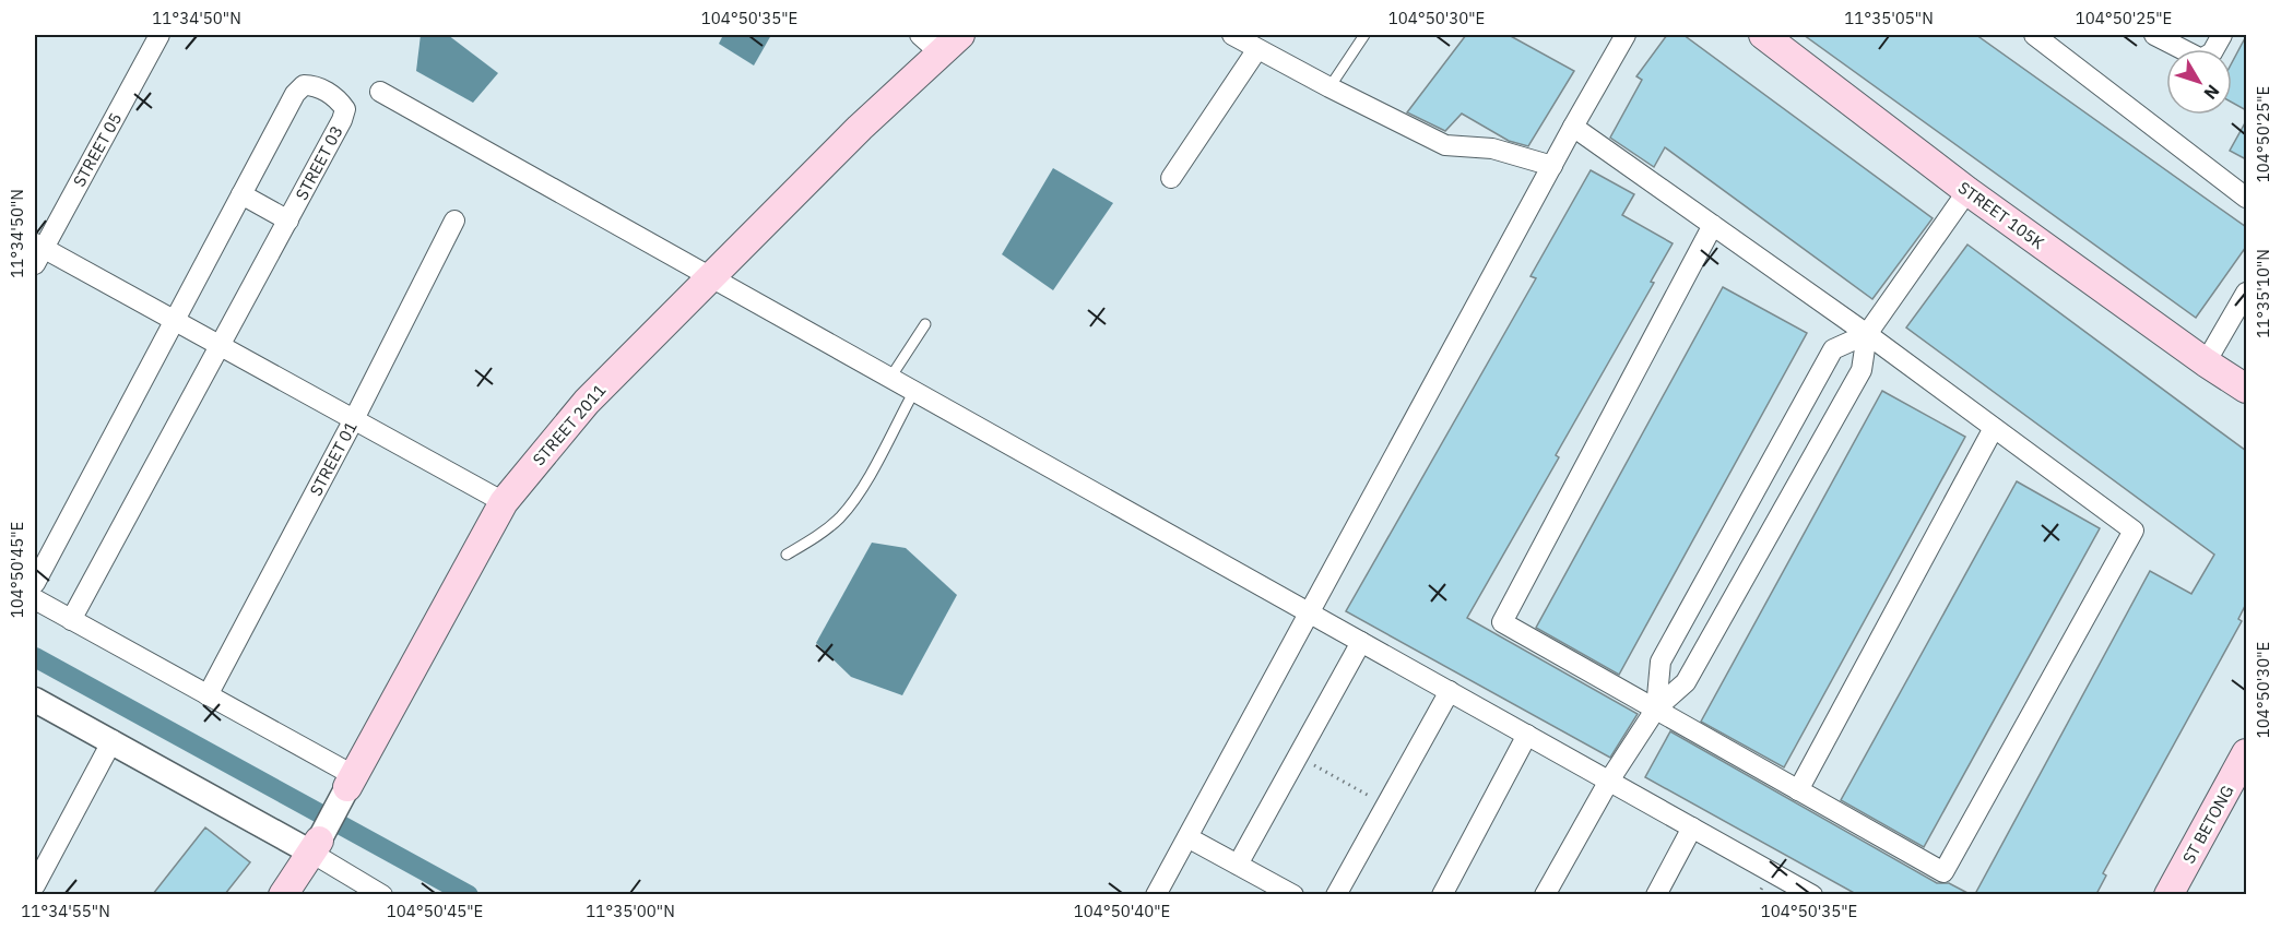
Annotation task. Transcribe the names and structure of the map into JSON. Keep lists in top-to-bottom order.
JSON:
{
  "streets": {
    "main road": ["STREET 105K", "STREET 2011", "ST BETONG"],
    "street": ["STREET 05", "STREET 03", "STREET 01"]
  },
  "north": "bottom right",
  "coordinates": [
    "11°34'50\"N",
    "104°50'35\"E",
    "104°50'30\"E",
    "11°35'05\"N",
    "104°50'25\"E",
    "11°35'10\"N",
    "104°50'45\"E",
    "11°34'55\"N",
    "11°35'00\"N",
    "104°50'40\"E"
  ]
}
